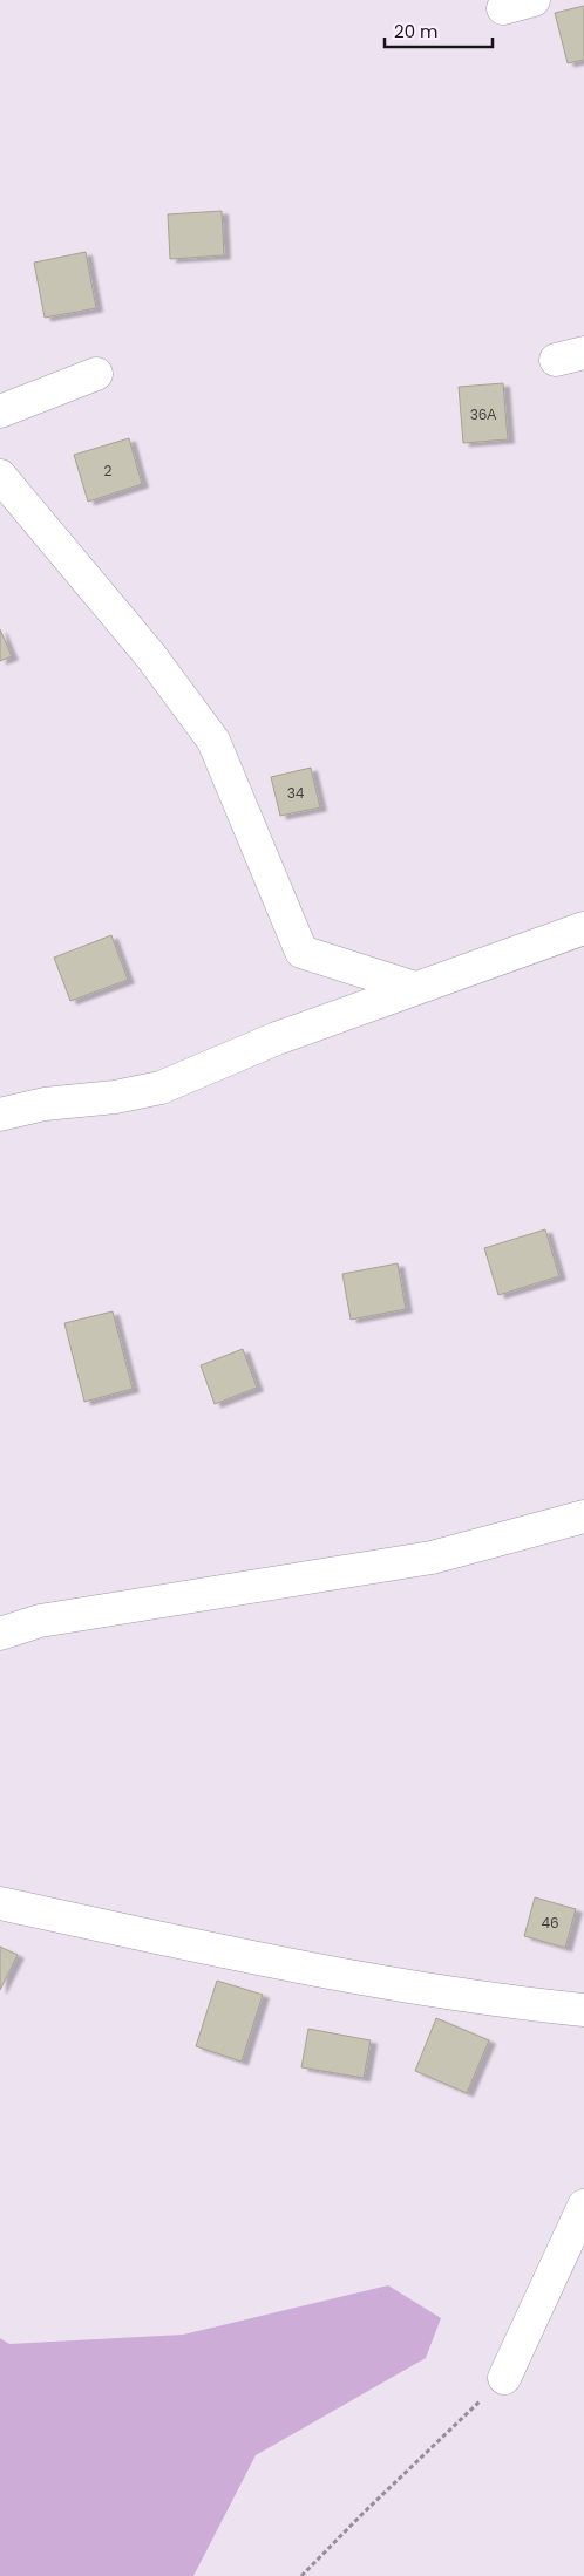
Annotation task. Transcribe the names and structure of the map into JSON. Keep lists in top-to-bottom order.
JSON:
{
  "house_numbers": [
    "36А",
    "2",
    "34",
    "46"
  ],
  "scale_bar": "20 m"
}
